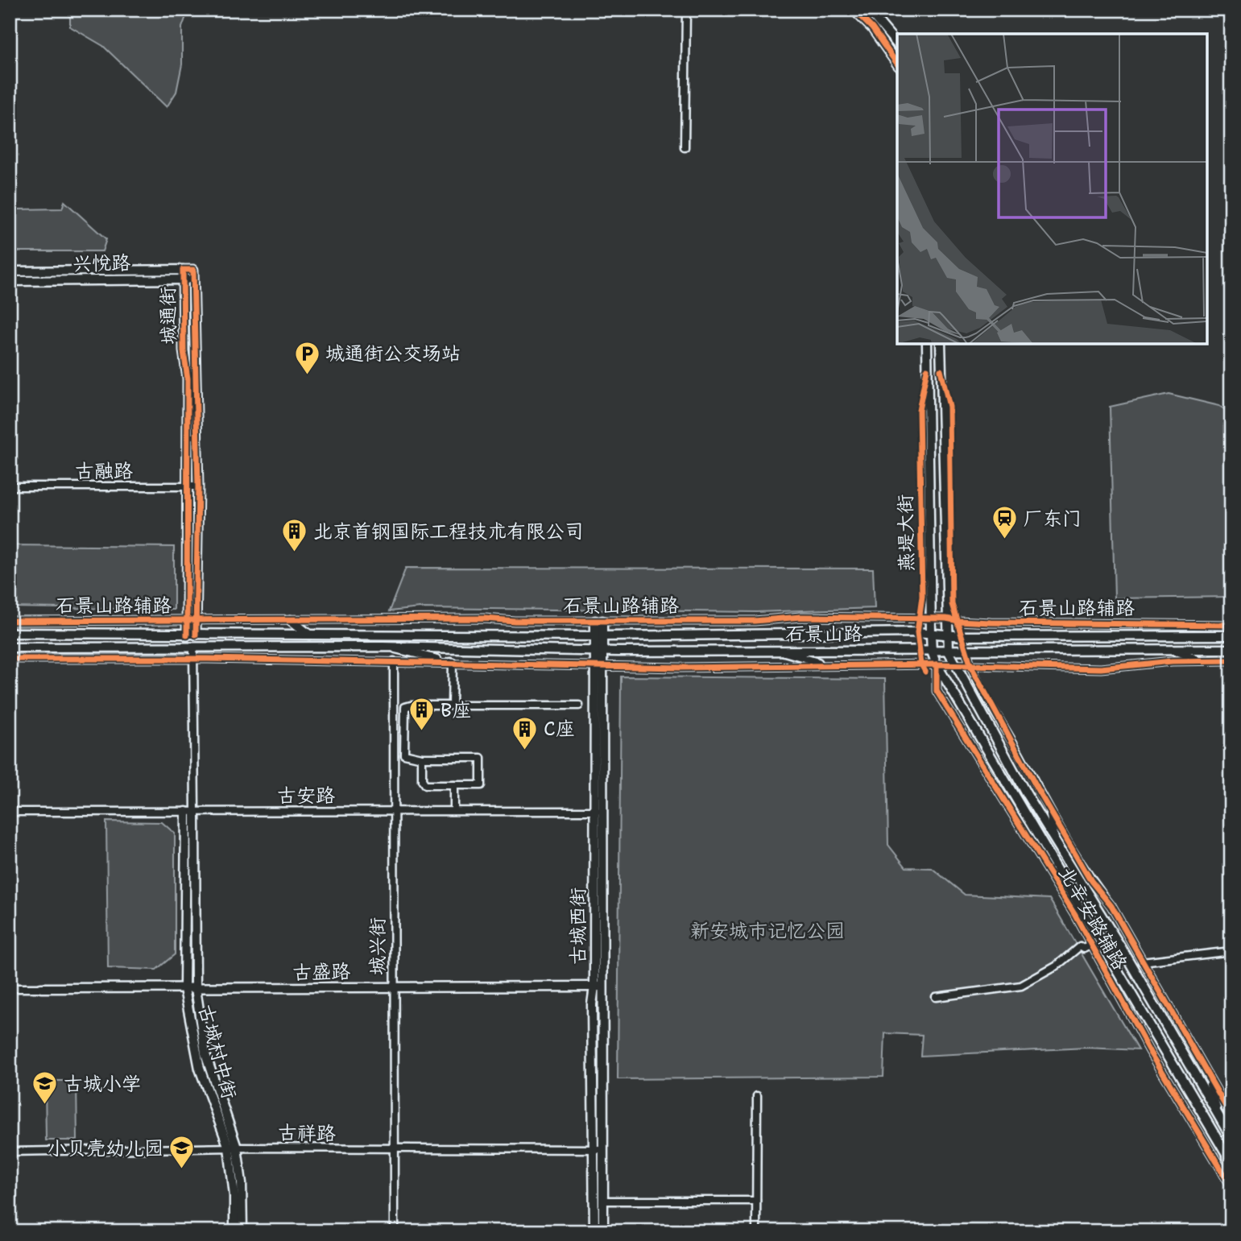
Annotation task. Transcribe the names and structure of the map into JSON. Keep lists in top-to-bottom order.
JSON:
{
  "streets": {
    "main road": [
      "兴悦路",
      "城通街",
      "燕堤大街",
      "石景山路",
      "古城西街",
      "古盛路",
      "古城村中街"
    ],
    "street": [
      "古融路",
      "石景山路辅路",
      "古安路",
      "北辛安路辅路",
      "城兴街",
      "古祥路"
    ]
  },
  "crossings": [
    ["兴悦路", "城通街"],
    ["城通街", "古融路"],
    ["城通街", "石景山路辅路"],
    ["城通街", "石景山路"],
    ["燕堤大街", "石景山路辅路"],
    ["燕堤大街", "石景山路"],
    ["燕堤大街", "北辛安路辅路"],
    ["石景山路辅路", "古城西街"],
    ["石景山路", "北辛安路辅路"],
    ["石景山路", "古城西街"],
    ["古安路", "古城西街"],
    ["古安路", "城兴街"],
    ["古安路", "古城村中街"],
    ["古城西街", "古盛路"],
    ["古城西街", "古祥路"],
    ["城兴街", "古盛路"],
    ["城兴街", "古祥路"],
    ["古盛路", "古城村中街"],
    ["古城村中街", "古祥路"]
  ],
  "parks": ["新安城市记忆公园"],
  "places": {
    "parking": ["城通街公交场站"],
    "station": ["厂东门"],
    "building": ["北京首钢国际工程技术有限公司", "B座", "C座"],
    "school or university": ["古城小学", "小贝壳幼儿园"]
  }
}
